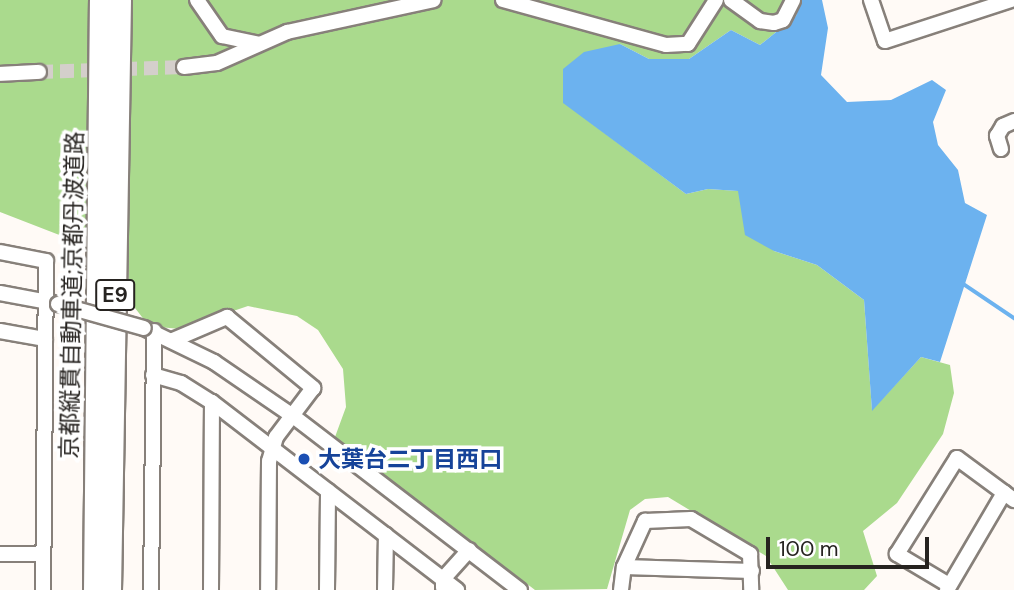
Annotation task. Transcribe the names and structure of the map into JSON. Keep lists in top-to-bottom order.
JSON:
{
  "streets": {
    "highway": ["京都縦貫自動車道;京都丹波道路", "E9"]
  },
  "places": ["大葉台二丁目西口"],
  "scale_bar": "100 m"
}
